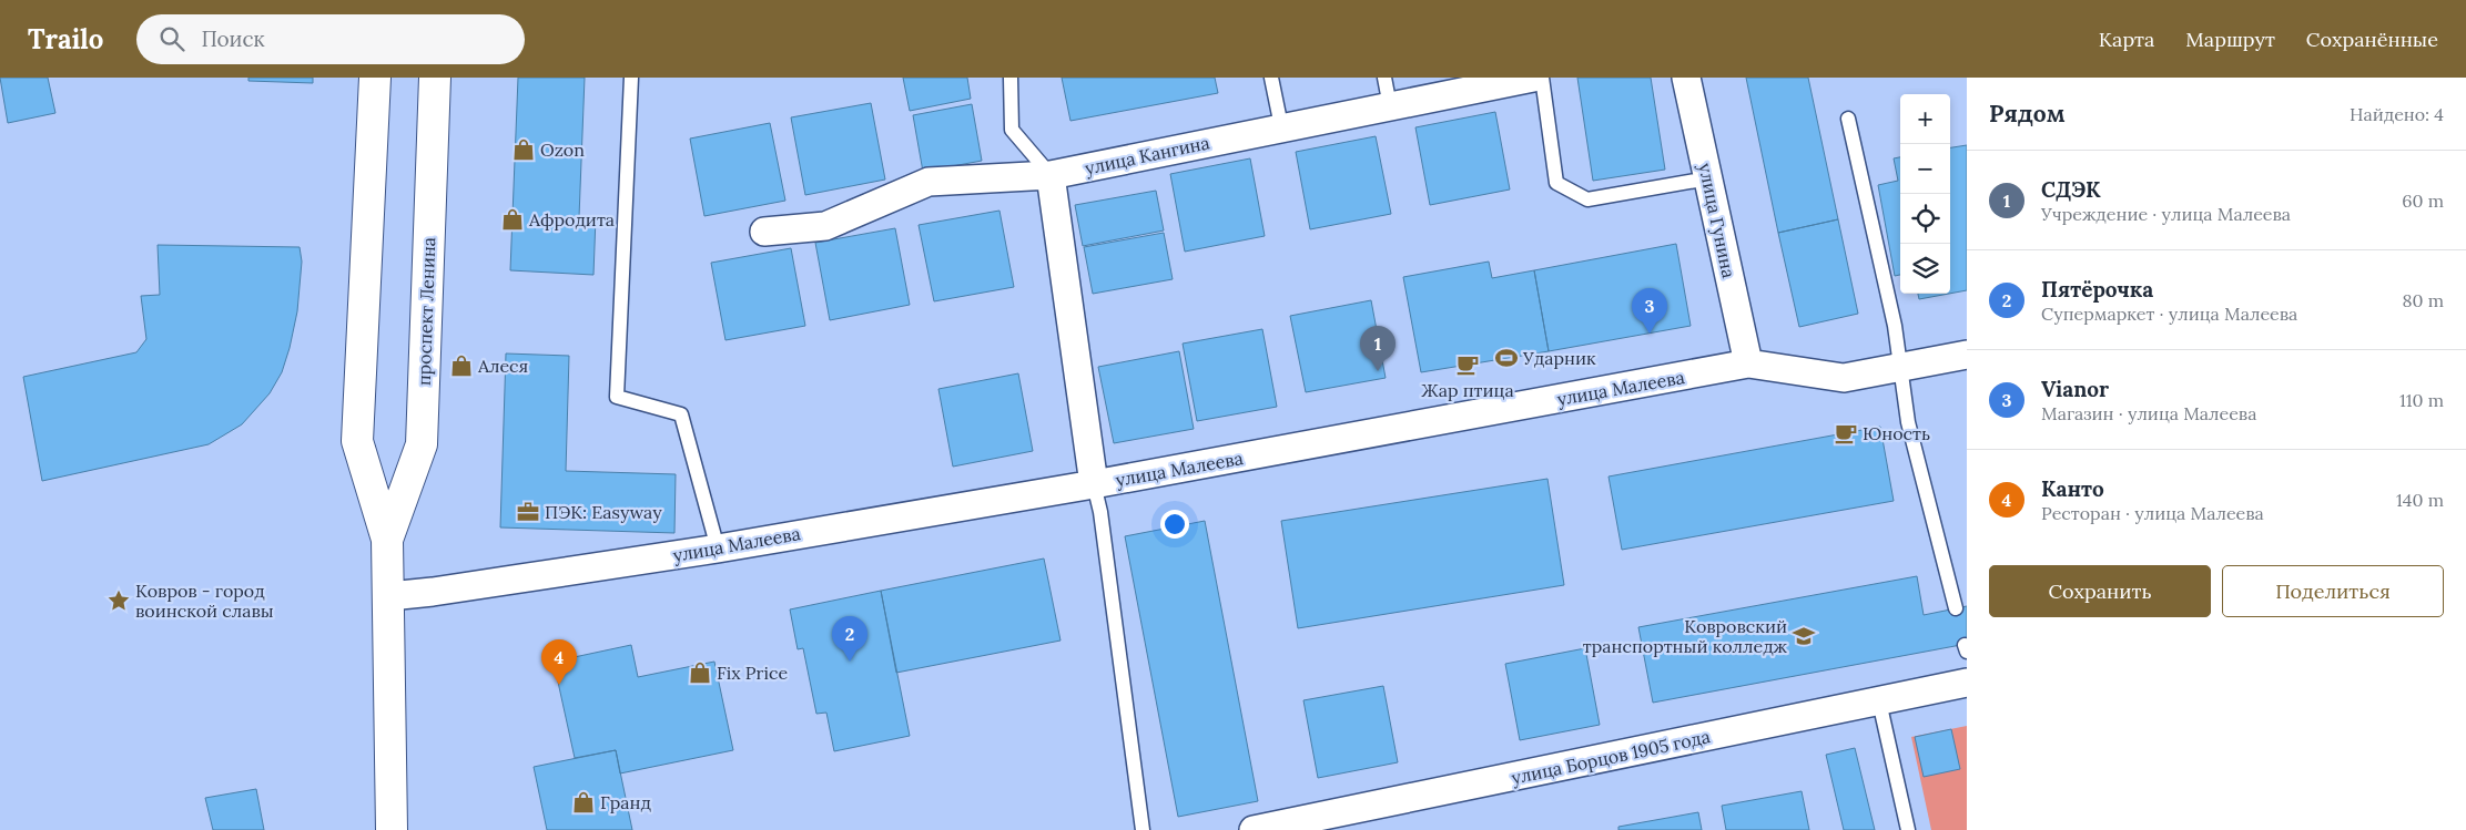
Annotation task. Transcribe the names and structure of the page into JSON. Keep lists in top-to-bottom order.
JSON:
{
  "streets": {
    "main road": ["проспект Ленина"],
    "street": [
      "улица Кангина",
      "улица Гунина",
      "улица Малеева",
      "улица Борцов 1905 года"
    ]
  },
  "crossings": [
    ["улица Гунина", "улица Малеева"],
    ["проспект Ленина", "улица Малеева"]
  ],
  "places": {
    "shop": [
      "Ozon",
      "Афродита",
      "Алеся",
      "Fix Price",
      "Гранд"
    ],
    "sports": ["Ударник"],
    "cafe": ["Жар птица", "Юность"],
    "office": ["ПЭК: Easyway"],
    "place": ["Ковров - город воинской славы"],
    "school or university": ["Ковровский транспортный колледж"]
  },
  "page": {
    "header": "Trailo",
    "search": "Поиск",
    "nav": ["Карта", "Маршрут", "Сохранённые"],
    "heading": ["Рядом", "Найдено: 4"],
    "map_buttons": ["+", "−"],
    "list": [
      {
        "mark": "1",
        "name": "СДЭК",
        "note": "Учреждение · улица Малеева",
        "value": "60 m"
      },
      {
        "mark": "2",
        "name": "Пятёрочка",
        "note": "Супермаркет · улица Малеева",
        "value": "80 m"
      },
      {
        "mark": "3",
        "name": "Vianor",
        "note": "Магазин · улица Малеева",
        "value": "110 m"
      },
      {
        "mark": "4",
        "name": "Канто",
        "note": "Ресторан · улица Малеева",
        "value": "140 m"
      }
    ],
    "pins": [
      "3",
      "1",
      "2",
      "4"
    ],
    "buttons": ["Сохранить", "Поделиться"]
  }
}
